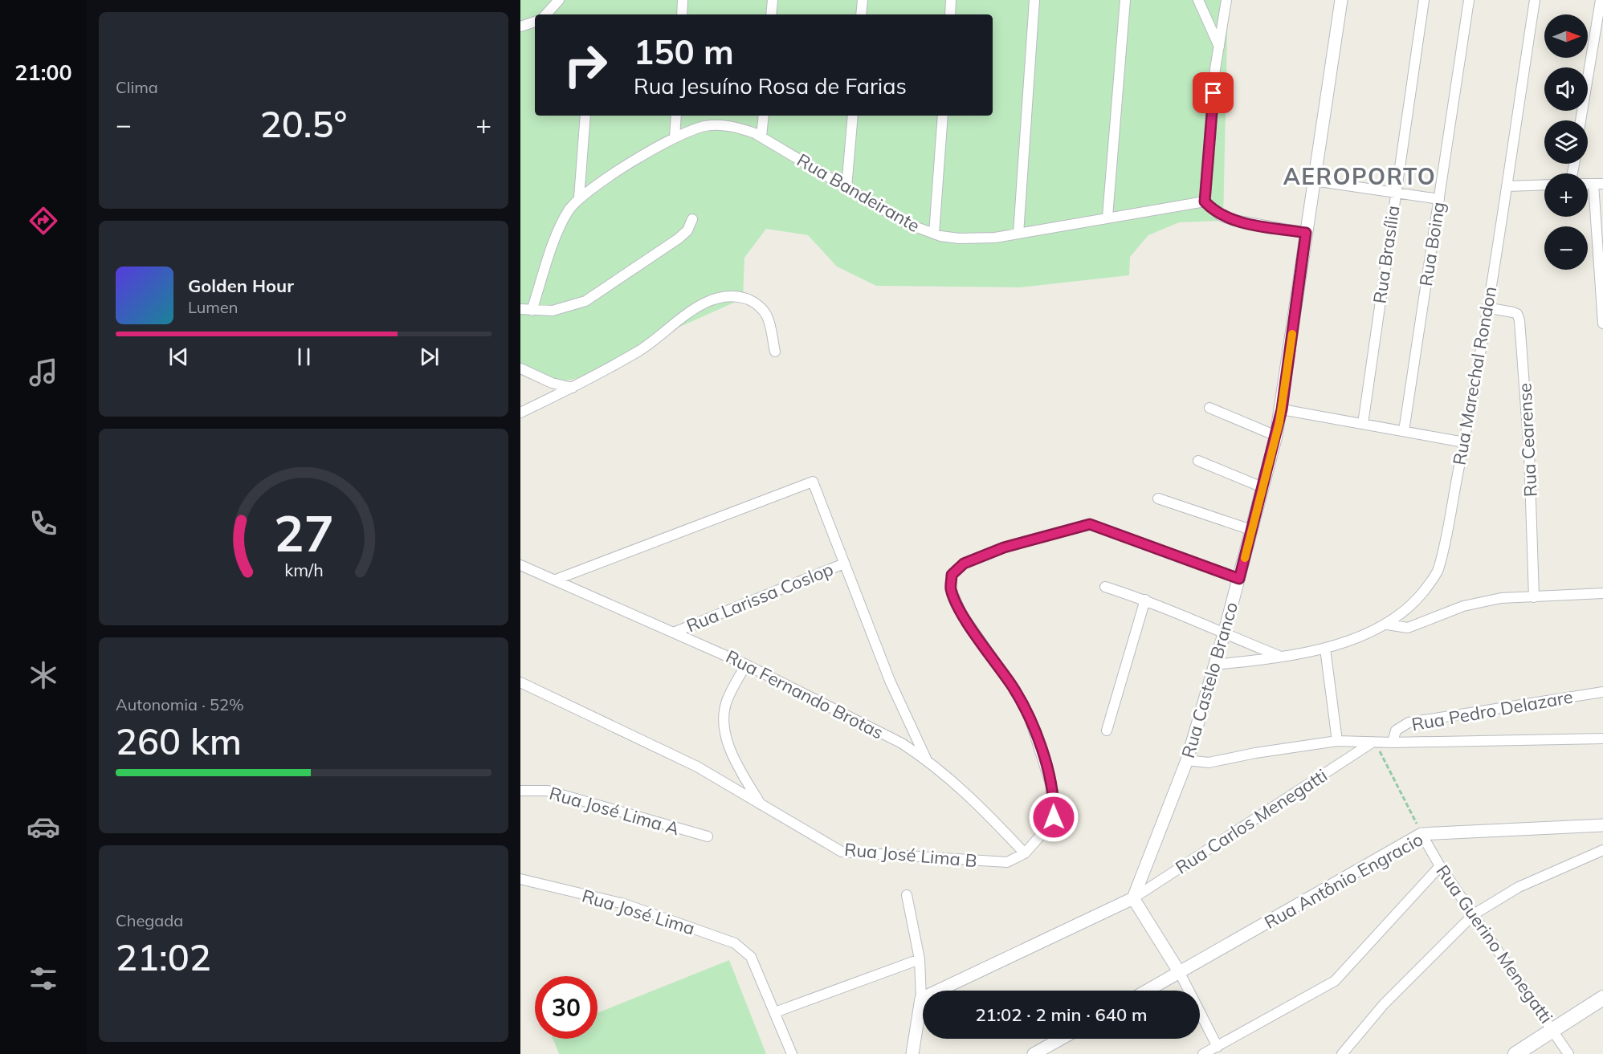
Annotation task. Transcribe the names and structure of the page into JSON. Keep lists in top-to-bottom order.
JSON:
{
  "streets": {
    "street": [
      "Rua Bandeirante",
      "Rua Boing",
      "Rua Brasília",
      "Rua Marechal Rondon",
      "Rua Cearense",
      "Rua Larissa Coslop",
      "Rua Castelo Branco",
      "Rua Fernando Brotas",
      "Rua Pedro Delazare",
      "Rua José Lima A",
      "Rua Carlos Menegatti",
      "Rua José Lima B",
      "Rua Antônio Engracio",
      "Rua José Lima",
      "Rua Guerino Menegatti"
    ]
  },
  "crossings": [
    ["Rua Marechal Rondon", "Rua Cearense"],
    ["Rua Marechal Rondon", "Rua Castelo Branco"],
    ["Rua Larissa Coslop", "Rua Fernando Brotas"],
    ["Rua Castelo Branco", "Rua Carlos Menegatti"],
    ["Rua Castelo Branco", "Rua José Lima B"],
    ["Rua Fernando Brotas", "Rua José Lima B"],
    ["Rua Antônio Engracio", "Rua Guerino Menegatti"]
  ],
  "districts": ["AEROPORTO"],
  "north": "right",
  "page": {
    "tabs": "21:00",
    "tile": [
      "Clima",
      ["Autonomia · 52%", "260 km"],
      ["Chegada", "21:02"]
    ],
    "map_buttons": ["+", "−"],
    "turn": ["150 m", "Rua Jesuíno Rosa de Farias"],
    "heat": ["−", "20.5°", "+"],
    "song": ["Golden Hour", "Lumen"],
    "limit": "30",
    "trip": "21:02 · 2 min · 640 m",
    "gauge": ["27", "km/h"]
  }
}
